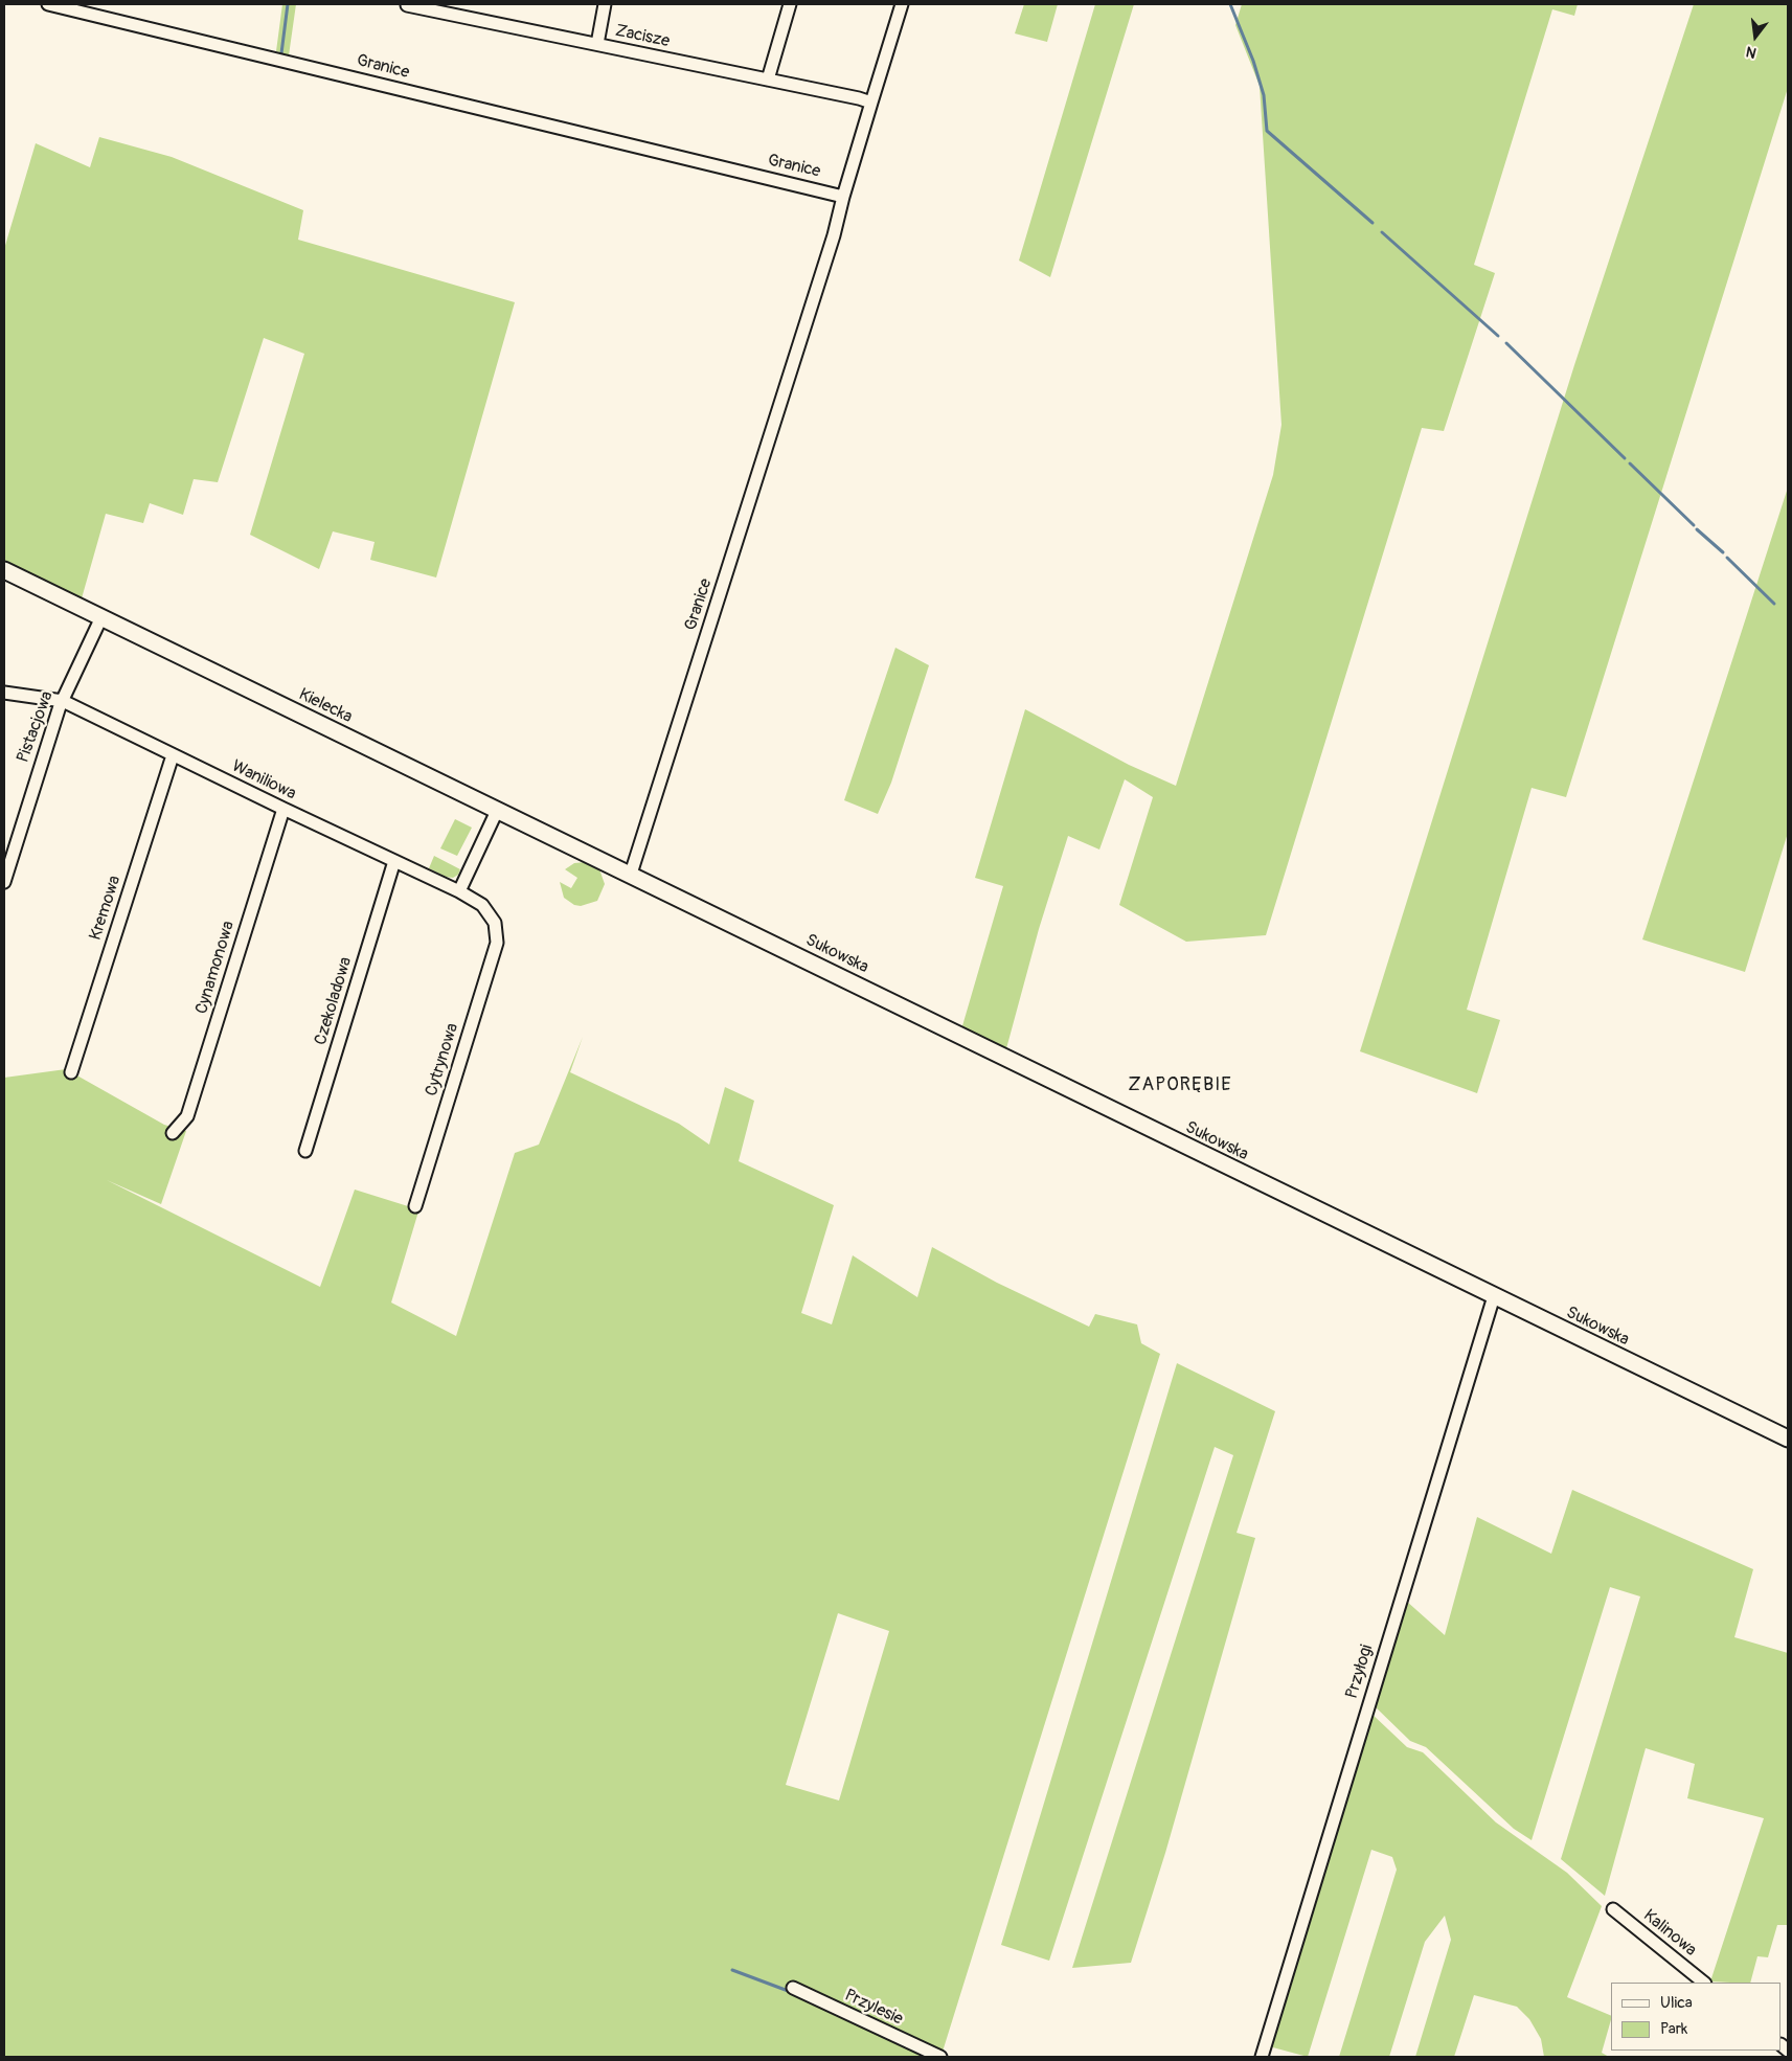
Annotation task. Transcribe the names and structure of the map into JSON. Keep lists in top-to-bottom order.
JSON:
{
  "streets": {
    "street": [
      "Zacisze",
      "Granice",
      "Kielecka",
      "Pistacjowa",
      "Waniliowa",
      "Kremowa",
      "Sukowska",
      "Cynamonowa",
      "Czekoladowa",
      "Cytrynowa",
      "Przyłogi",
      "Kalinowa",
      "Przylesie"
    ]
  },
  "crossings": [
    ["Granice", "Kielecka"],
    ["Granice", "Sukowska"],
    ["Kielecka", "Pistacjowa"],
    ["Kielecka", "Sukowska"],
    ["Pistacjowa", "Waniliowa"],
    ["Waniliowa", "Kremowa"],
    ["Waniliowa", "Cynamonowa"],
    ["Waniliowa", "Czekoladowa"],
    ["Waniliowa", "Cytrynowa"],
    ["Sukowska", "Przyłogi"]
  ],
  "districts": ["ZAPORĘBIE"],
  "legend": ["Ulica", "Park"],
  "north": "bottom"
}
